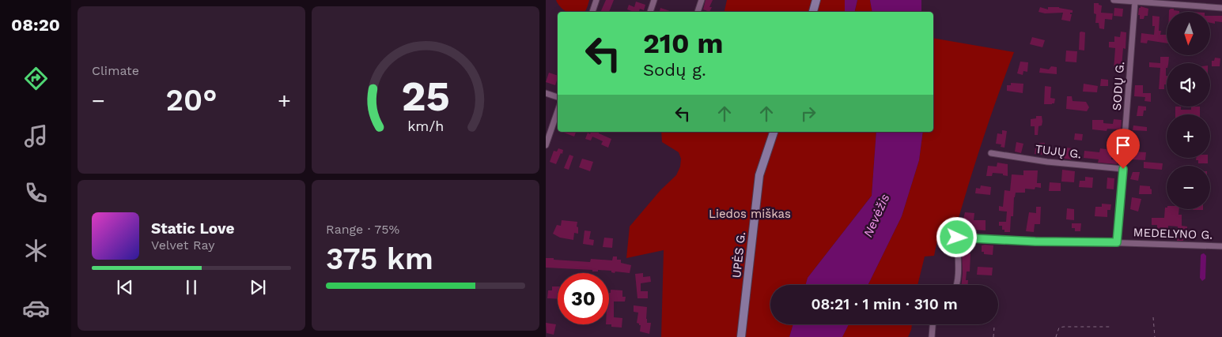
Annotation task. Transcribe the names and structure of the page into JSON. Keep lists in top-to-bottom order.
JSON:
{
  "streets": {
    "main road": ["UPĖS G."],
    "street": ["SODŲ G.", "TUJŲ G.", "MEDELYNO G."]
  },
  "crossings": [
    ["SODŲ G.", "TUJŲ G."],
    ["SODŲ G.", "MEDELYNO G."]
  ],
  "water": ["Nevėžis"],
  "parks": ["Liedos miškas"],
  "north": "bottom",
  "page": {
    "tabs": "08:20",
    "tile": [
      "Climate",
      ["Range · 75%", "375 km"]
    ],
    "map_buttons": ["+", "−"],
    "turn": ["210 m", "Sodų g."],
    "heat": ["−", "20°", "+"],
    "song": ["Static Love", "Velvet Ray"],
    "limit": "30",
    "trip": "08:21 · 1 min · 310 m",
    "gauge": ["25", "km/h"]
  }
}
